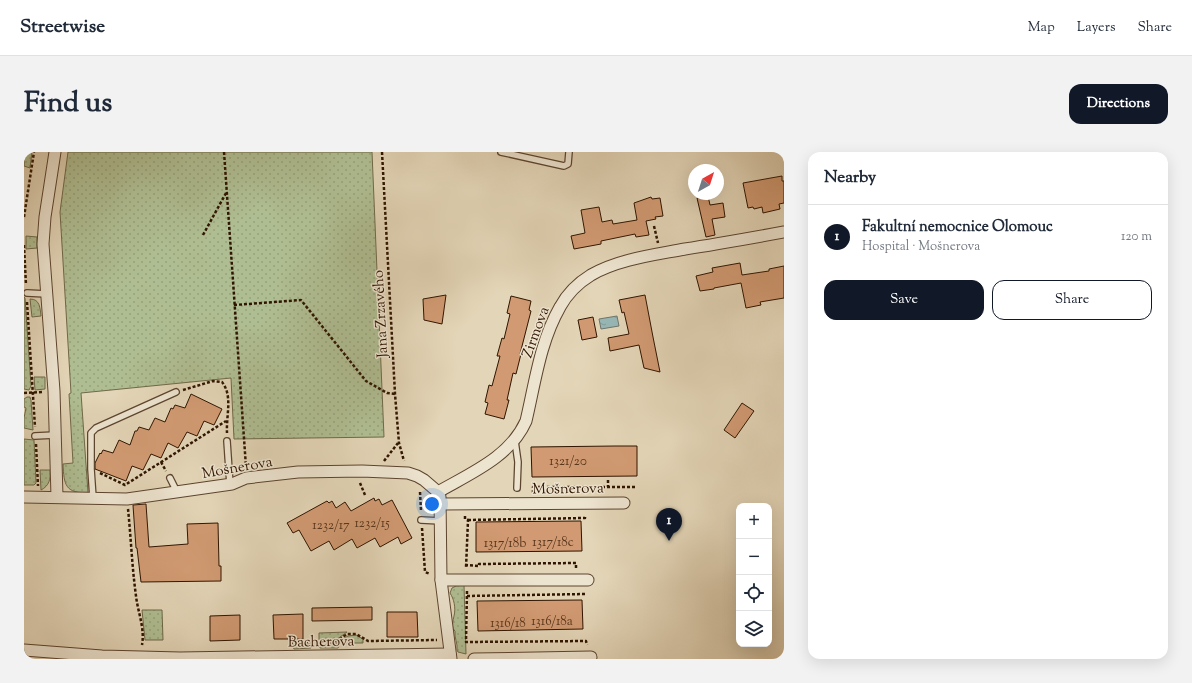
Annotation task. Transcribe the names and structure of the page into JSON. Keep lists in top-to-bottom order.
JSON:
{
  "streets": {
    "street": ["Zirmova", "Mošnerova", "Bacherova"],
    "path": ["Jana Zrzavého"]
  },
  "crossings": [
    ["Jana Zrzavého", "Mošnerova"],
    ["Zirmova", "Mošnerova"]
  ],
  "house_numbers": [
    "1321/20",
    "1232/15",
    "1232/17",
    "1317/18c",
    "1317/18b",
    "1316/18a",
    "1316/18"
  ],
  "north": "top right",
  "page": {
    "header": "Streetwise",
    "nav": ["Map", "Layers", "Share"],
    "title": "Find us",
    "buttons": [
      "Directions",
      ["Save", "Share"]
    ],
    "heading": "Nearby",
    "list": [
      {
        "mark": "1",
        "name": "Fakultní nemocnice Olomouc",
        "note": "Hospital · Mošnerova",
        "value": "120 m"
      }
    ],
    "map_buttons": ["+", "−"],
    "pins": "1"
  }
}
